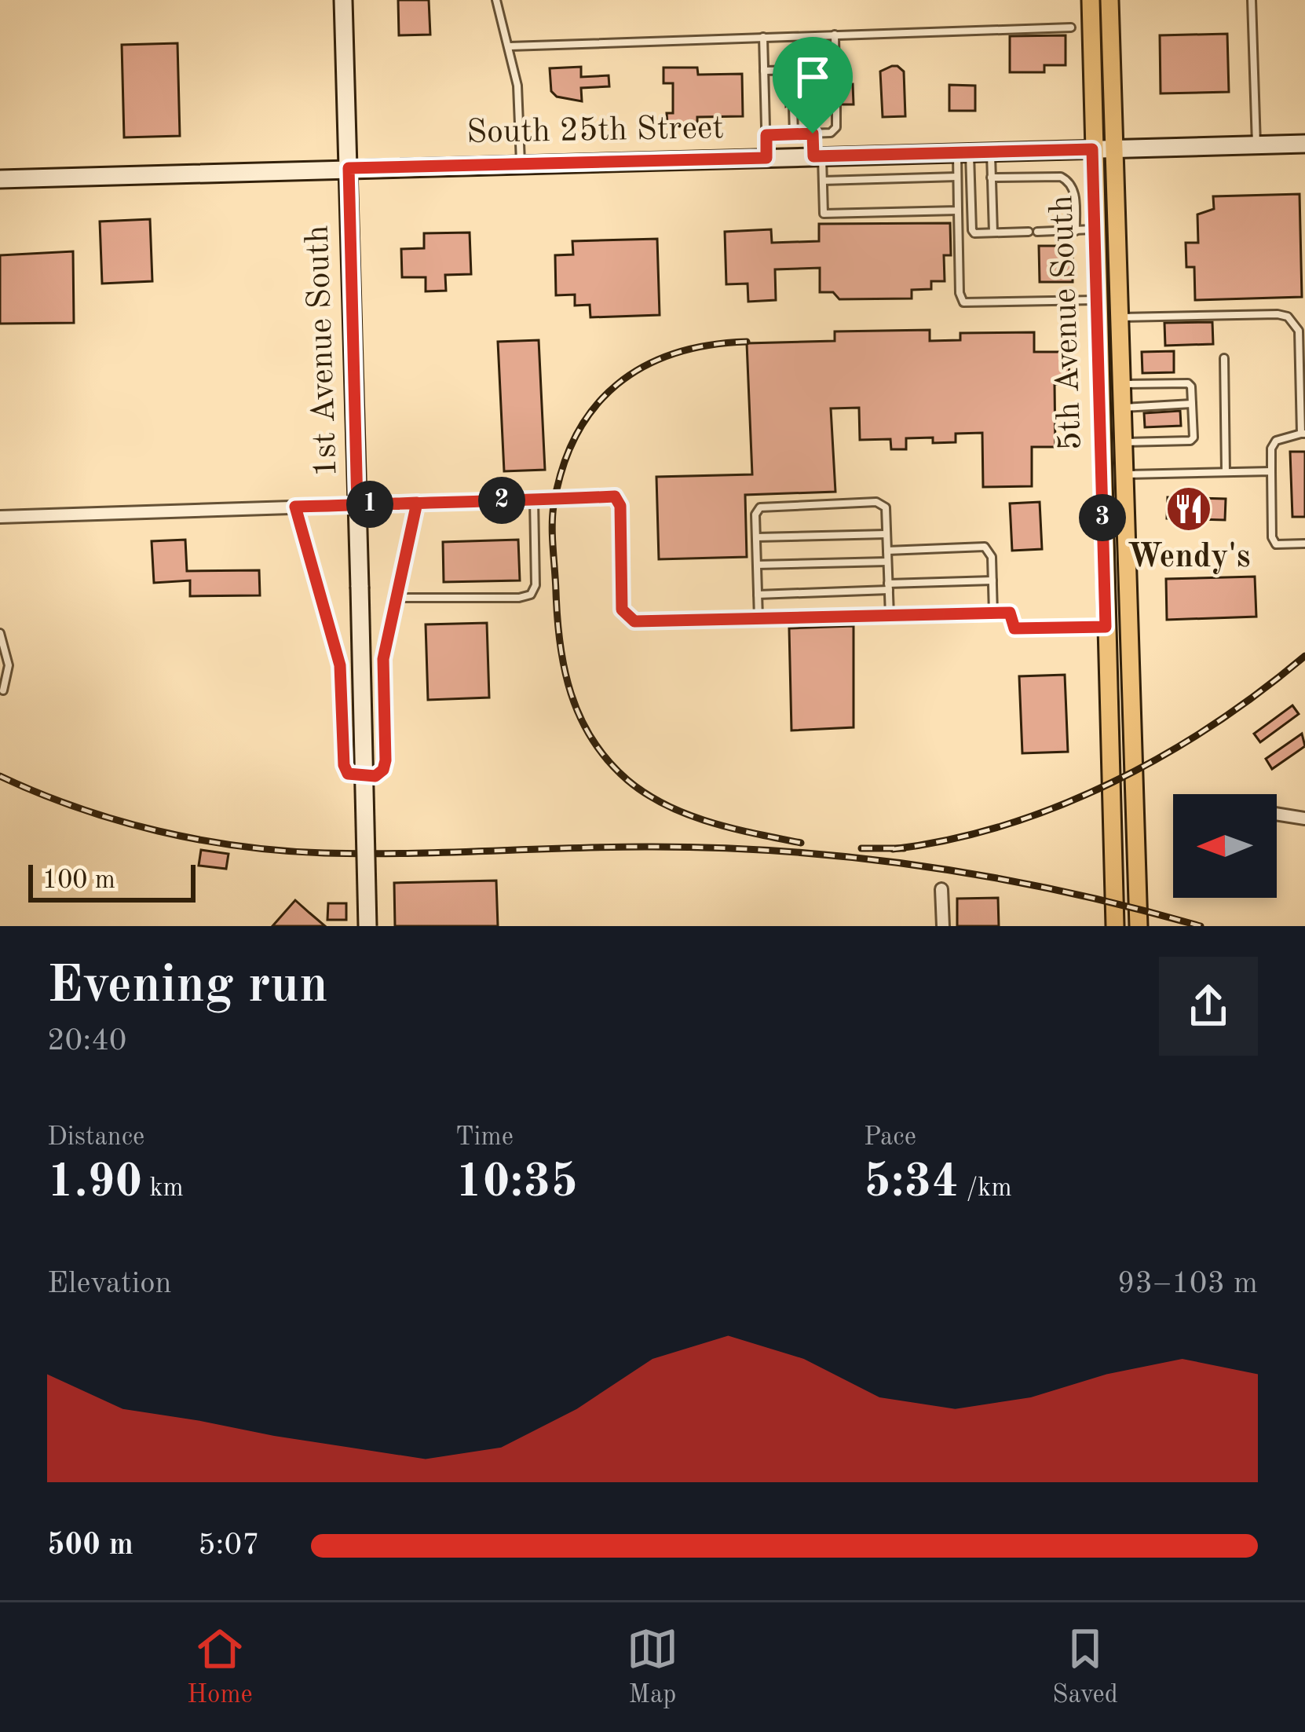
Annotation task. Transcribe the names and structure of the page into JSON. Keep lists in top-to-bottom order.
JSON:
{
  "streets": {
    "main road": ["5th Avenue South"],
    "street": ["South 25th Street", "1st Avenue South"]
  },
  "crossings": [
    ["South 25th Street", "5th Avenue South"],
    ["South 25th Street", "1st Avenue South"]
  ],
  "places": {
    "restaurant": ["Wendy's"]
  },
  "scale_bar": "100 m",
  "north": "left",
  "page": {
    "pins": ["2", "1", "3"],
    "scale": "100 m",
    "heading": ["Evening run", "20:40"],
    "stats": [
      ["Distance", "1.90 km"],
      ["Time", "10:35"],
      ["Pace", "5:34 /km"]
    ],
    "chart": ["Elevation", "93–103 m"],
    "list": [
      {
        "name": "500 m",
        "note": "5:07"
      }
    ],
    "tabs": ["Home", "Map", "Saved"]
  }
}
